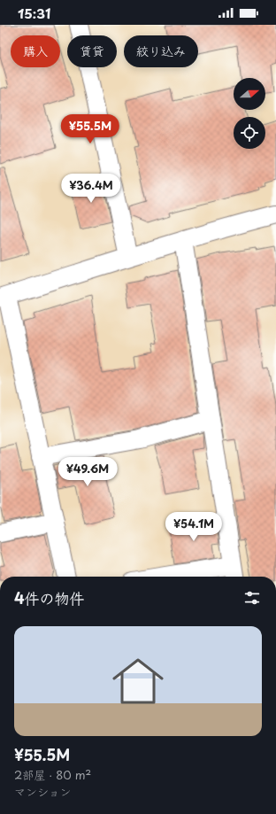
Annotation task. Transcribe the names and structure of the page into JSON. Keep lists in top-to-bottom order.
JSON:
{
  "north": "right",
  "page": {
    "status": "15:31",
    "chip": ["購入", "賃貸", "絞り込み"],
    "price": [
      "¥55.5M",
      "¥36.4M",
      "¥49.6M",
      "¥54.1M"
    ],
    "heading": "4件の物件",
    "list": [
      {
        "name": "¥55.5M",
        "note": "2部屋 · 80 m² · マンション"
      }
    ]
  }
}
